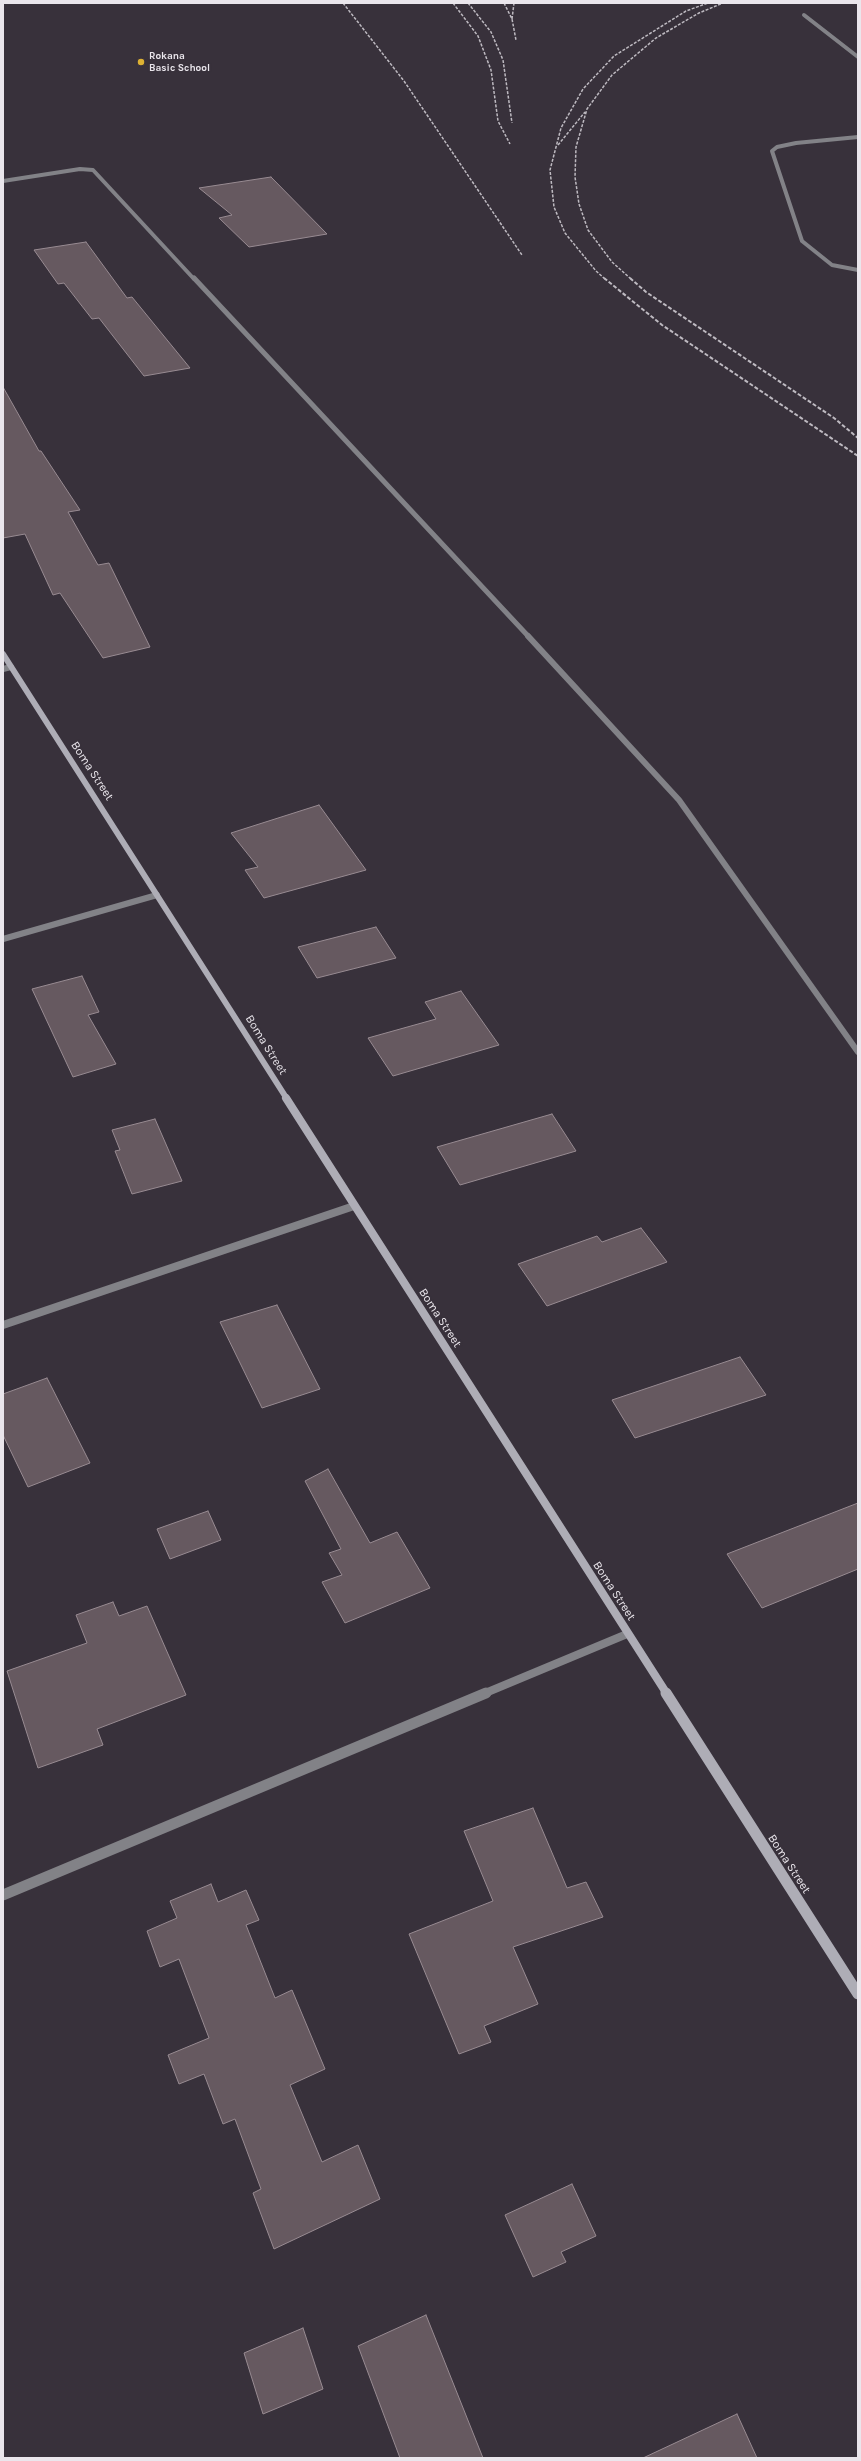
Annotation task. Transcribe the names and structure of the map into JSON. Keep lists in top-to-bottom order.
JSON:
{
  "streets": {
    "street": ["Boma Street"]
  },
  "places": ["Rokana Basic School"]
}
